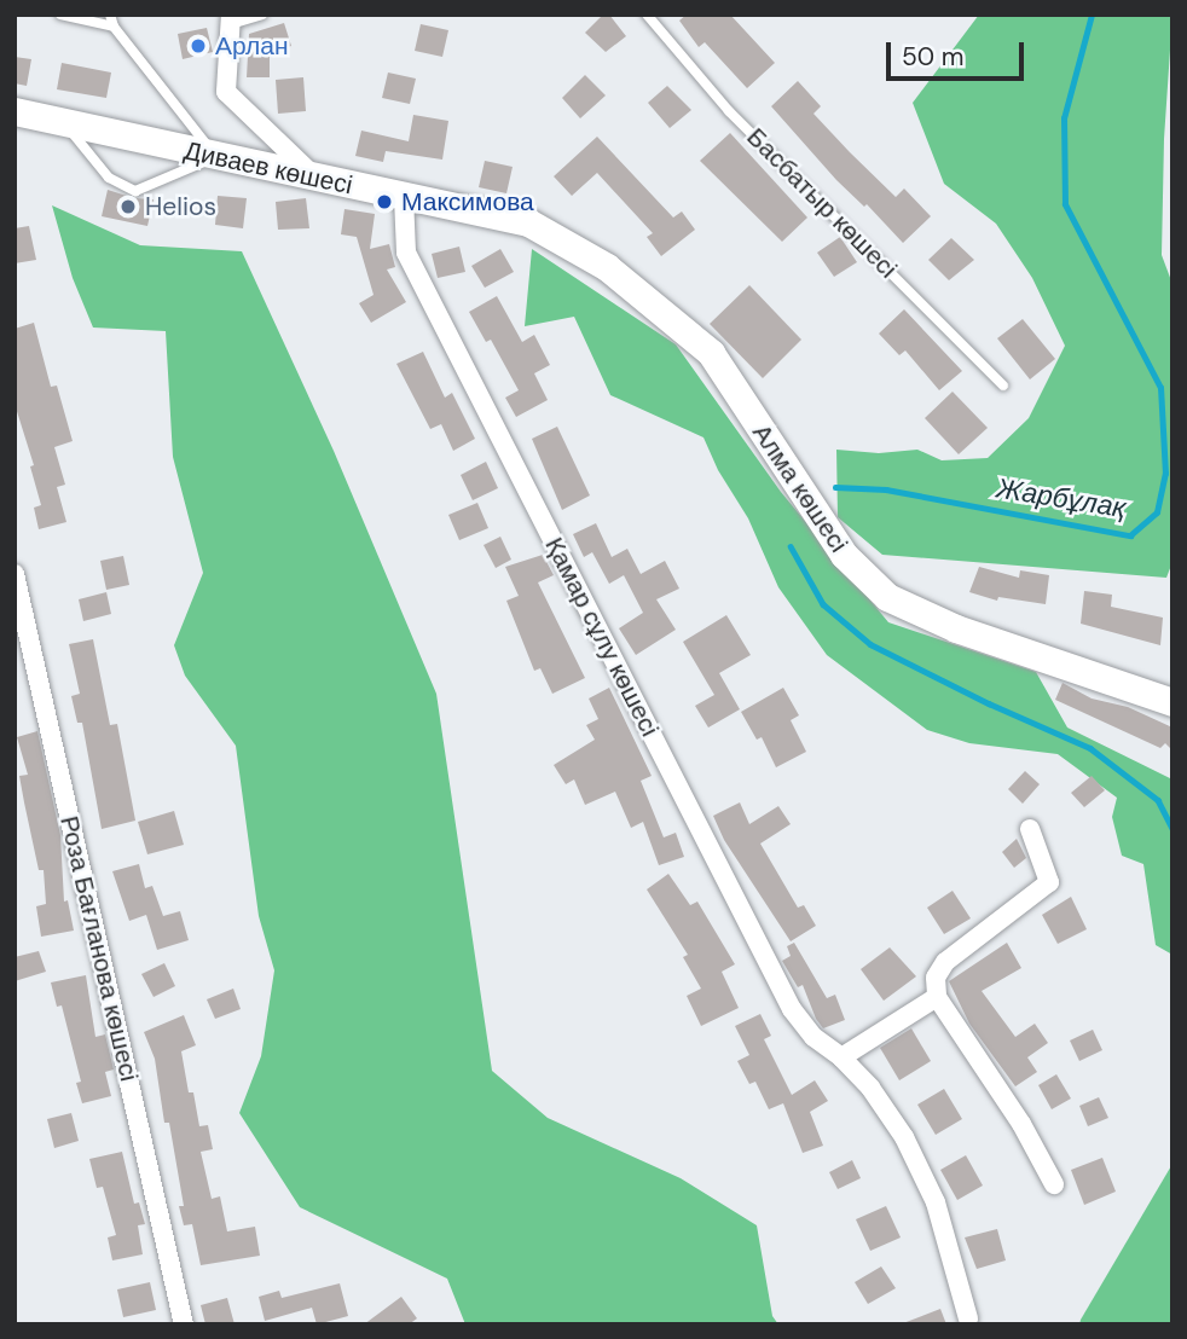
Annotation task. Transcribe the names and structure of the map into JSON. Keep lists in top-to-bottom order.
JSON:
{
  "streets": {
    "street": [
      "Диваев көшесі",
      "Алма көшесі",
      "Қамар сұлу көшесі",
      "Роза Бағланова көшесі"
    ],
    "lane": ["Басбатыр көшесі"]
  },
  "crossings": [
    ["Диваев көшесі", "Алма көшесі"],
    ["Диваев көшесі", "Қамар сұлу көшесі"]
  ],
  "water": ["Жарбұлақ"],
  "places": ["Арлан", "Максимова", "Helios"],
  "scale_bar": "50 m"
}
